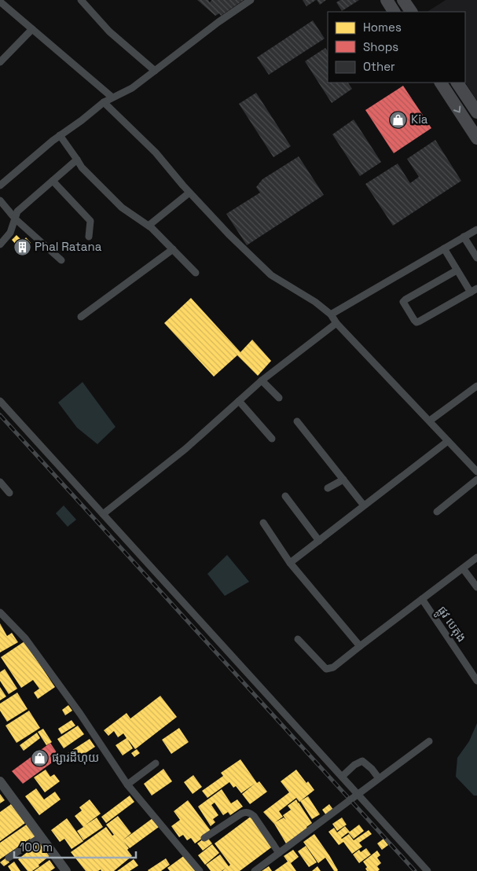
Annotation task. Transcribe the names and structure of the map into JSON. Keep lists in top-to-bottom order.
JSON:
{
  "streets": {
    "street": ["ផ្លូវ បេតុង"]
  },
  "places": {
    "shop": ["Kia", "ផ្សារដីហុយ"],
    "building": ["Phal Ratana"]
  },
  "legend": ["Homes", "Shops", "Other"],
  "scale_bar": "100 m"
}
